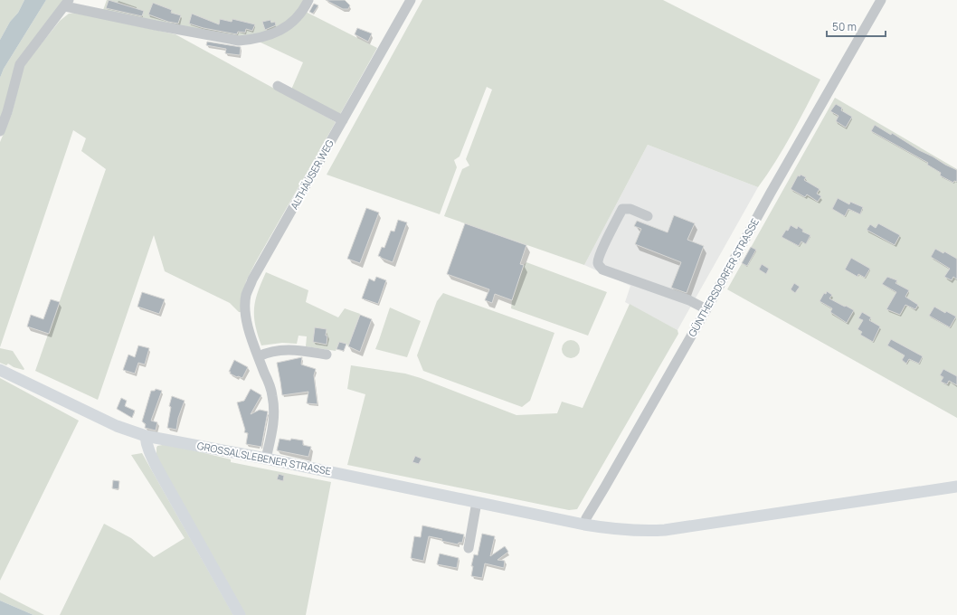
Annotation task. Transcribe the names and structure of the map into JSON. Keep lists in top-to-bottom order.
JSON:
{
  "streets": {
    "main road": ["GROSSALSLEBENER STRASSE"],
    "street": ["ALTHÄUSER WEG", "GÜNTHERSDORFER STRASSE"]
  },
  "crossings": [
    ["ALTHÄUSER WEG", "GROSSALSLEBENER STRASSE"],
    ["GÜNTHERSDORFER STRASSE", "GROSSALSLEBENER STRASSE"]
  ],
  "scale_bar": "50 m"
}
